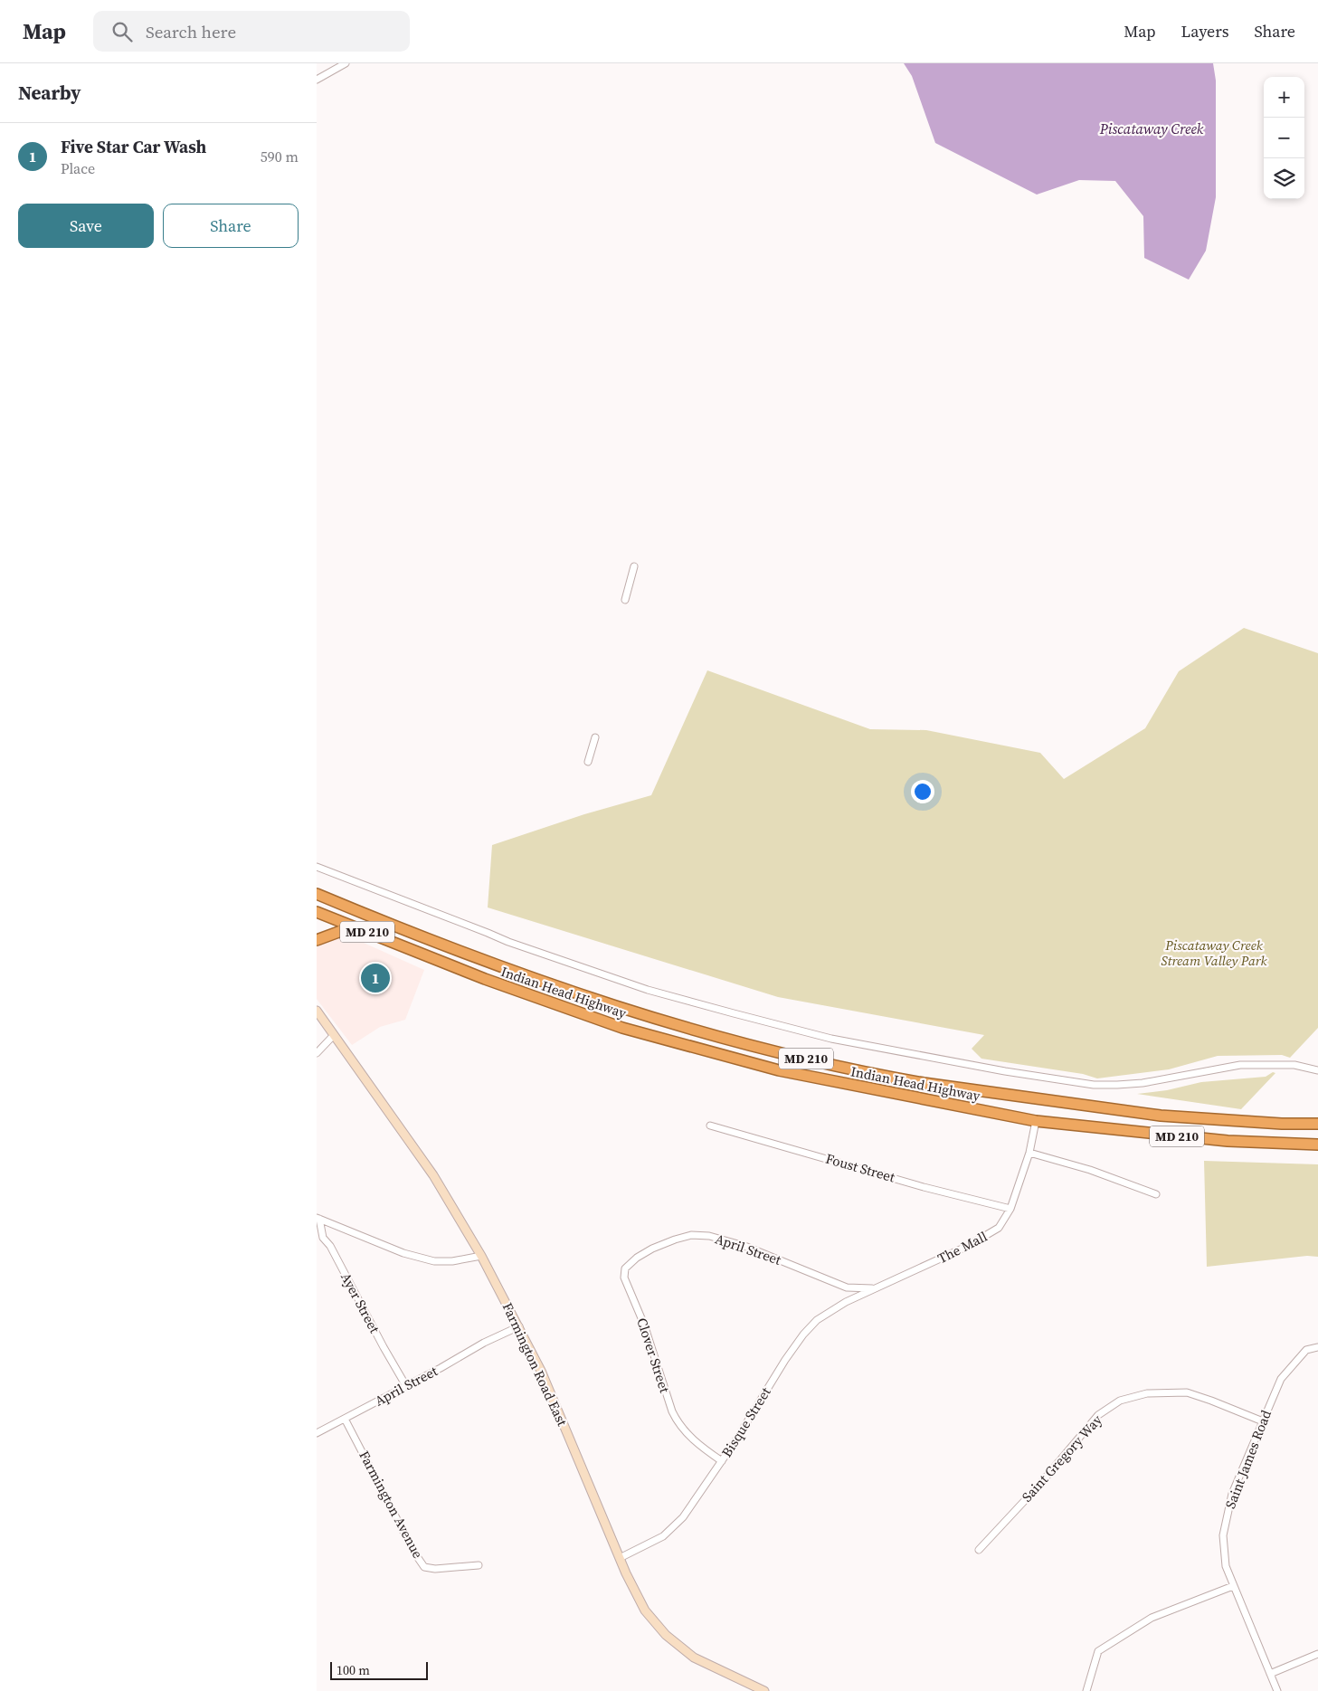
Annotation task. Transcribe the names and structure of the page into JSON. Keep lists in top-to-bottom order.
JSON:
{
  "streets": {
    "highway": ["MD 210", "Indian Head Highway"],
    "main road": ["Farmington Road East"],
    "street": [
      "Foust Street",
      "The Mall",
      "April Street",
      "Ayer Street",
      "Clover Street",
      "Bisque Street",
      "Saint Gregory Way",
      "Saint James Road",
      "Farmington Avenue"
    ]
  },
  "crossings": [
    ["Indian Head Highway", "The Mall"],
    ["Foust Street", "The Mall"],
    ["The Mall", "April Street"],
    ["The Mall", "Bisque Street"],
    ["April Street", "Ayer Street"],
    ["April Street", "Clover Street"],
    ["April Street", "Farmington Road East"],
    ["April Street", "Bisque Street"],
    ["April Street", "Farmington Avenue"],
    ["Clover Street", "Bisque Street"],
    ["Farmington Road East", "Bisque Street"],
    ["Saint Gregory Way", "Saint James Road"]
  ],
  "water": ["Piscataway Creek"],
  "parks": ["Piscataway Creek Stream Valley Park"],
  "scale_bar": "100 m",
  "page": {
    "header": "Map",
    "search": "Search here",
    "nav": ["Map", "Layers", "Share"],
    "heading": "Nearby",
    "map_buttons": ["+", "−"],
    "list": [
      {
        "mark": "1",
        "name": "Five Star Car Wash",
        "note": "Place",
        "value": "590 m"
      }
    ],
    "buttons": ["Save", "Share"],
    "pins": "1",
    "scale": "100 m"
  }
}
